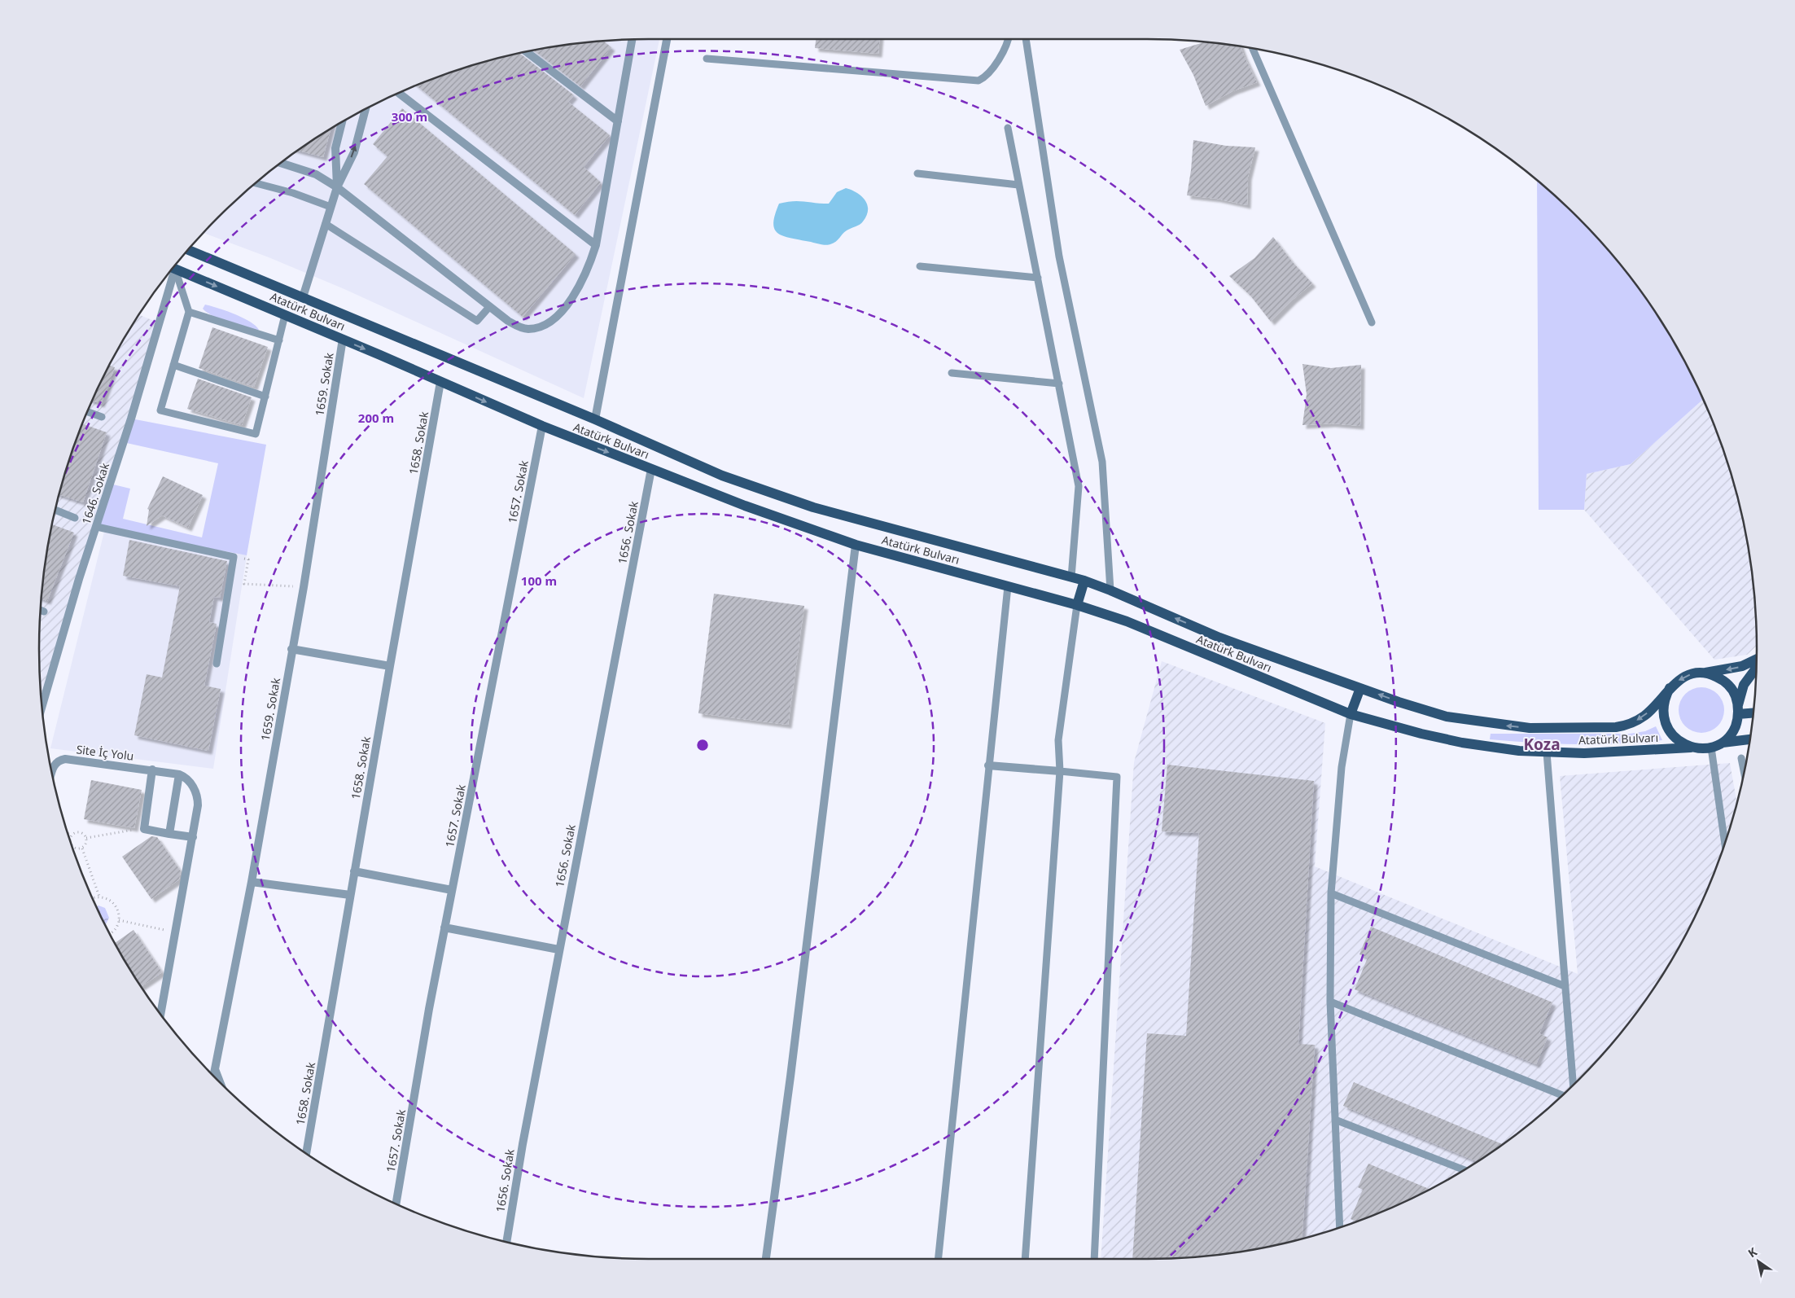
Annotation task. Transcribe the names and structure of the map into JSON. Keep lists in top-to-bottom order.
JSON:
{
  "streets": {
    "main road": ["Atatürk Bulvarı"],
    "street": [
      "1659. Sokak",
      "1658. Sokak",
      "1657. Sokak",
      "1646. Sokak",
      "1656. Sokak",
      "Site İç Yolu"
    ]
  },
  "crossings": [
    ["Atatürk Bulvarı", "1659. Sokak"],
    ["Atatürk Bulvarı", "1658. Sokak"],
    ["Atatürk Bulvarı", "1657. Sokak"],
    ["Atatürk Bulvarı", "1656. Sokak"]
  ],
  "districts": ["Koza"],
  "north": "top left",
  "rings": ["300 m", "200 m", "100 m"]
}
